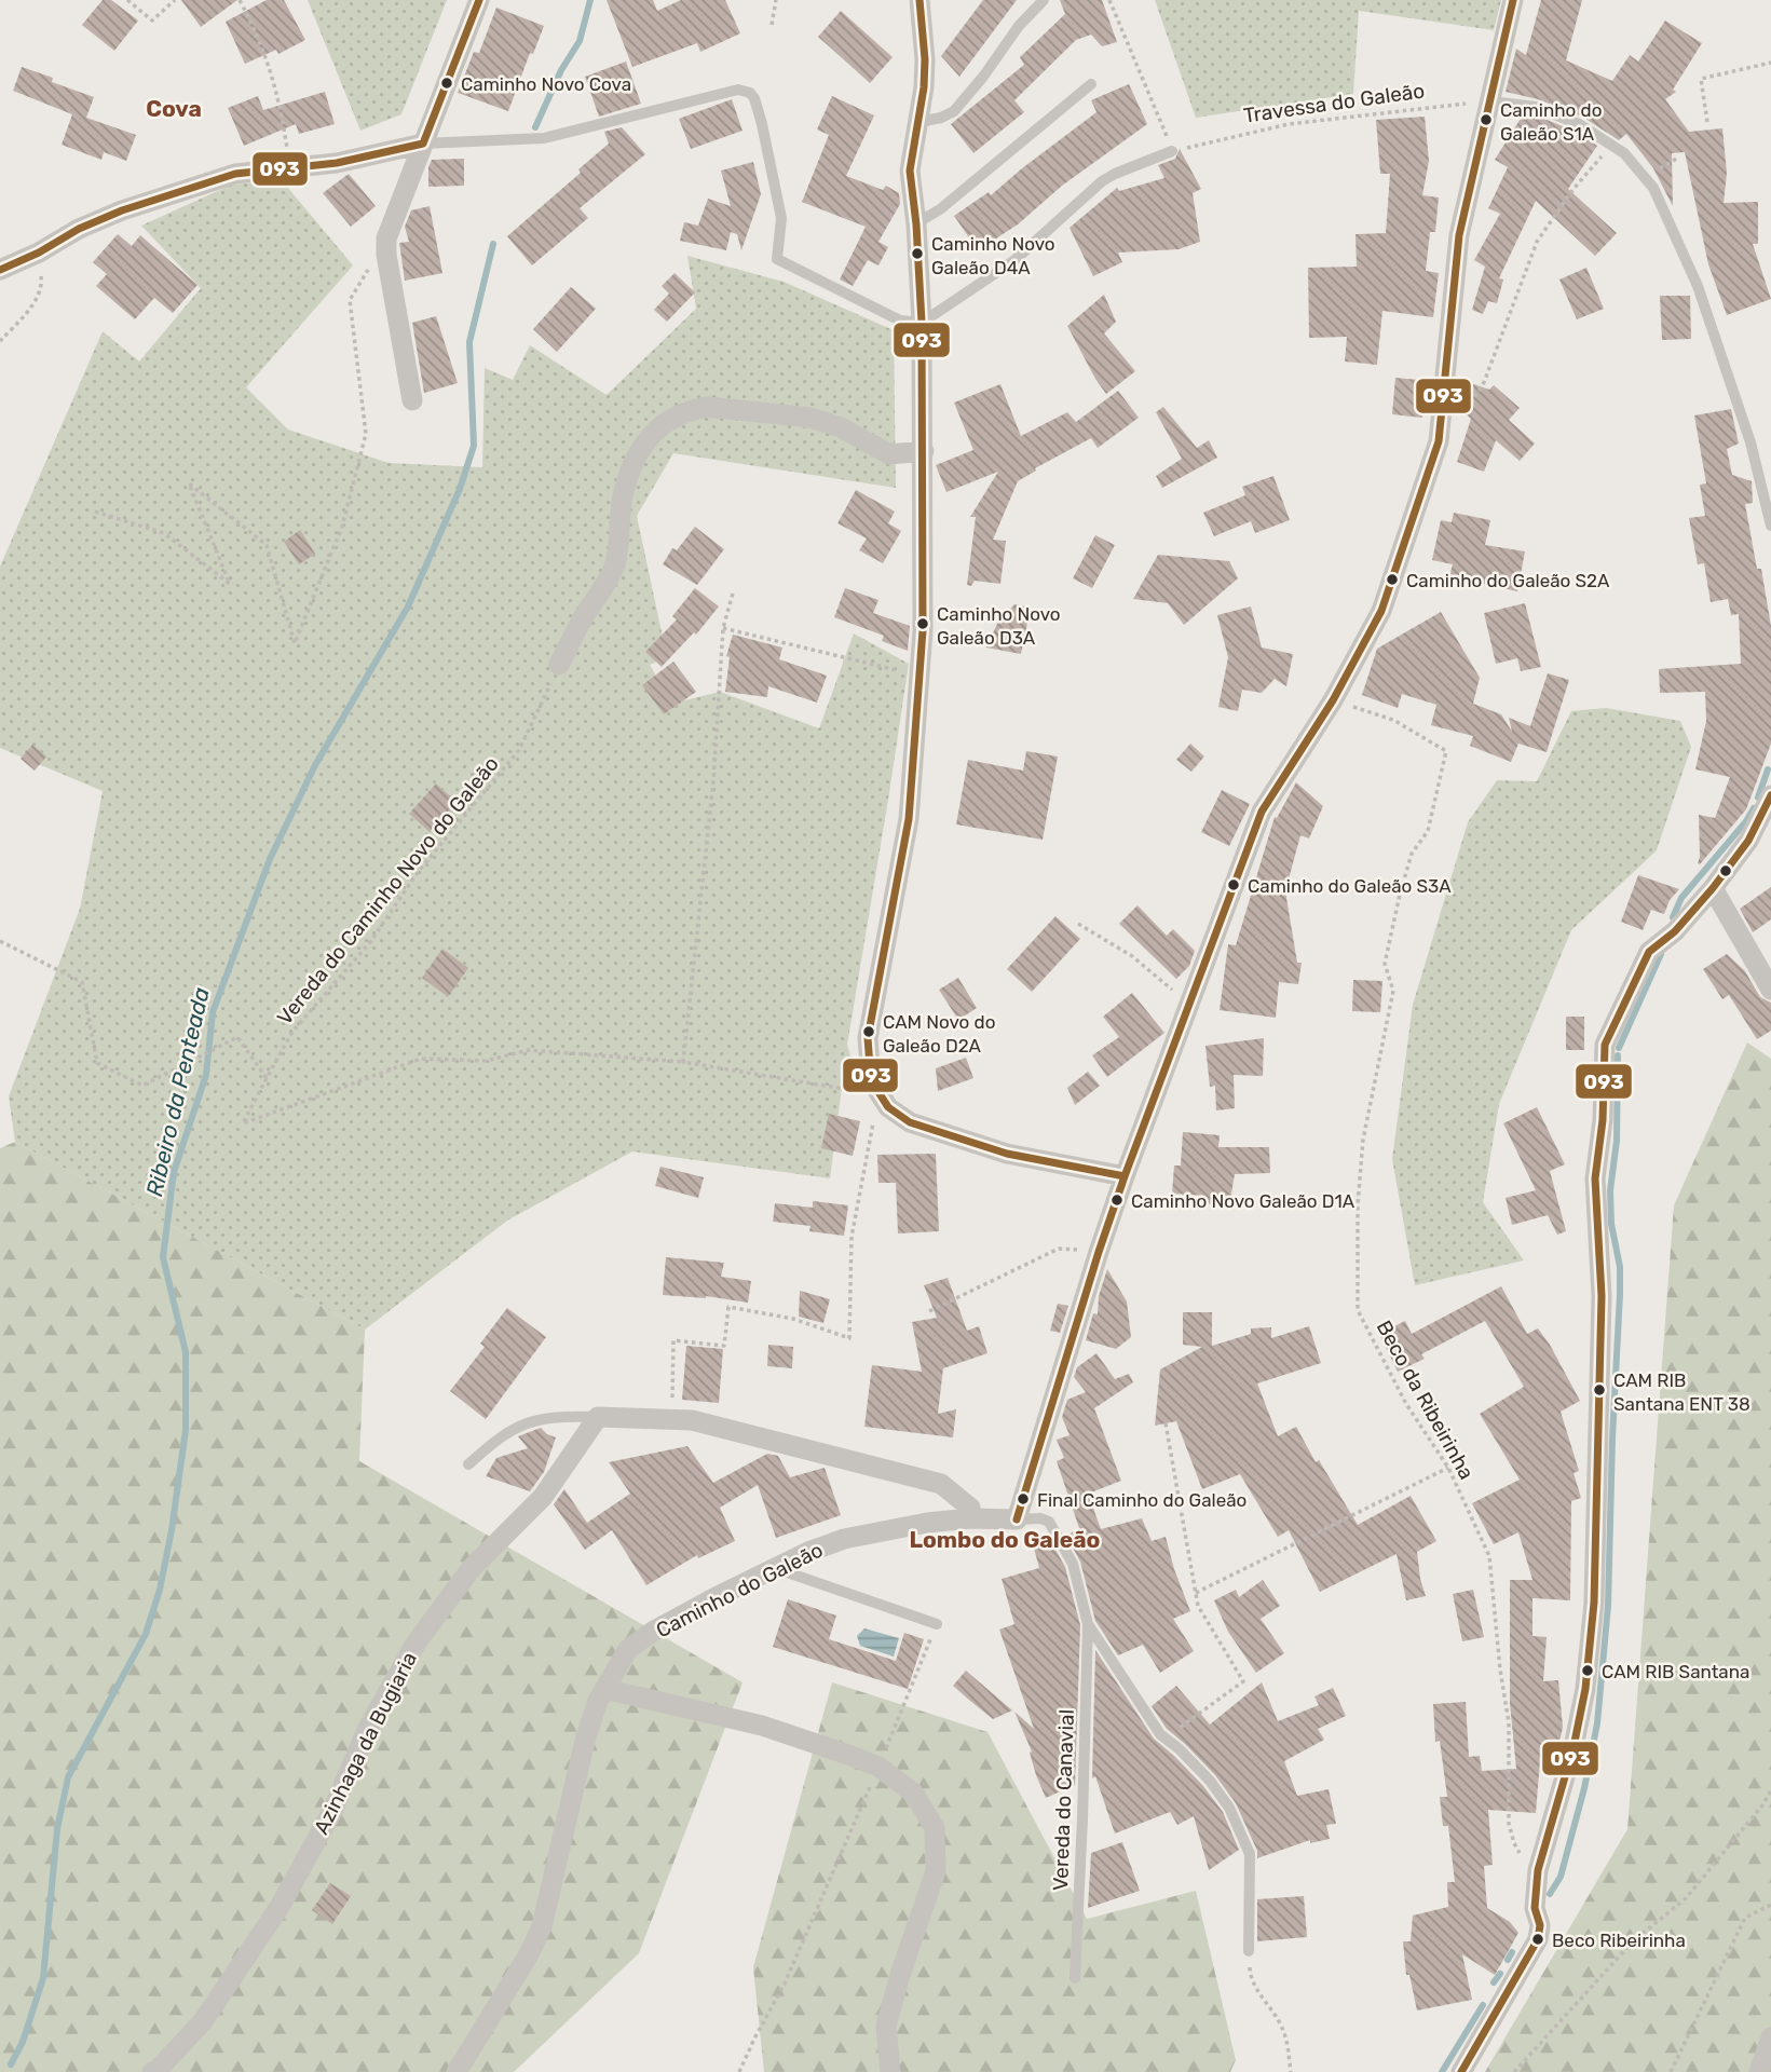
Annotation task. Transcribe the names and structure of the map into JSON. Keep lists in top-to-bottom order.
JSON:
{
  "streets": {
    "street": ["Caminho do Galeão", "Azinhaga da Bugiaria"],
    "lane": ["Vereda do Canavial"],
    "path": ["Travessa do Galeão", "Vereda do Caminho Novo do Galeão", "Beco da Ribeirinha"]
  },
  "districts": ["Cova", "Lombo do Galeão"],
  "water": ["Ribeiro da Penteada"],
  "places": [
    "Caminho Novo Cova",
    "Caminho do Galeão S1A",
    "Caminho Novo Galeão D4A",
    "Caminho do Galeão S2A",
    "Caminho Novo Galeão D3A",
    "Caminho do Galeão S3A",
    "CAM Novo do Galeão D2A",
    "Caminho Novo Galeão D1A",
    "CAM RIB Santana ENT 38",
    "Final Caminho do Galeão",
    "CAM RIB Santana",
    "Beco Ribeirinha"
  ],
  "lines": ["transit line 093"]
}
